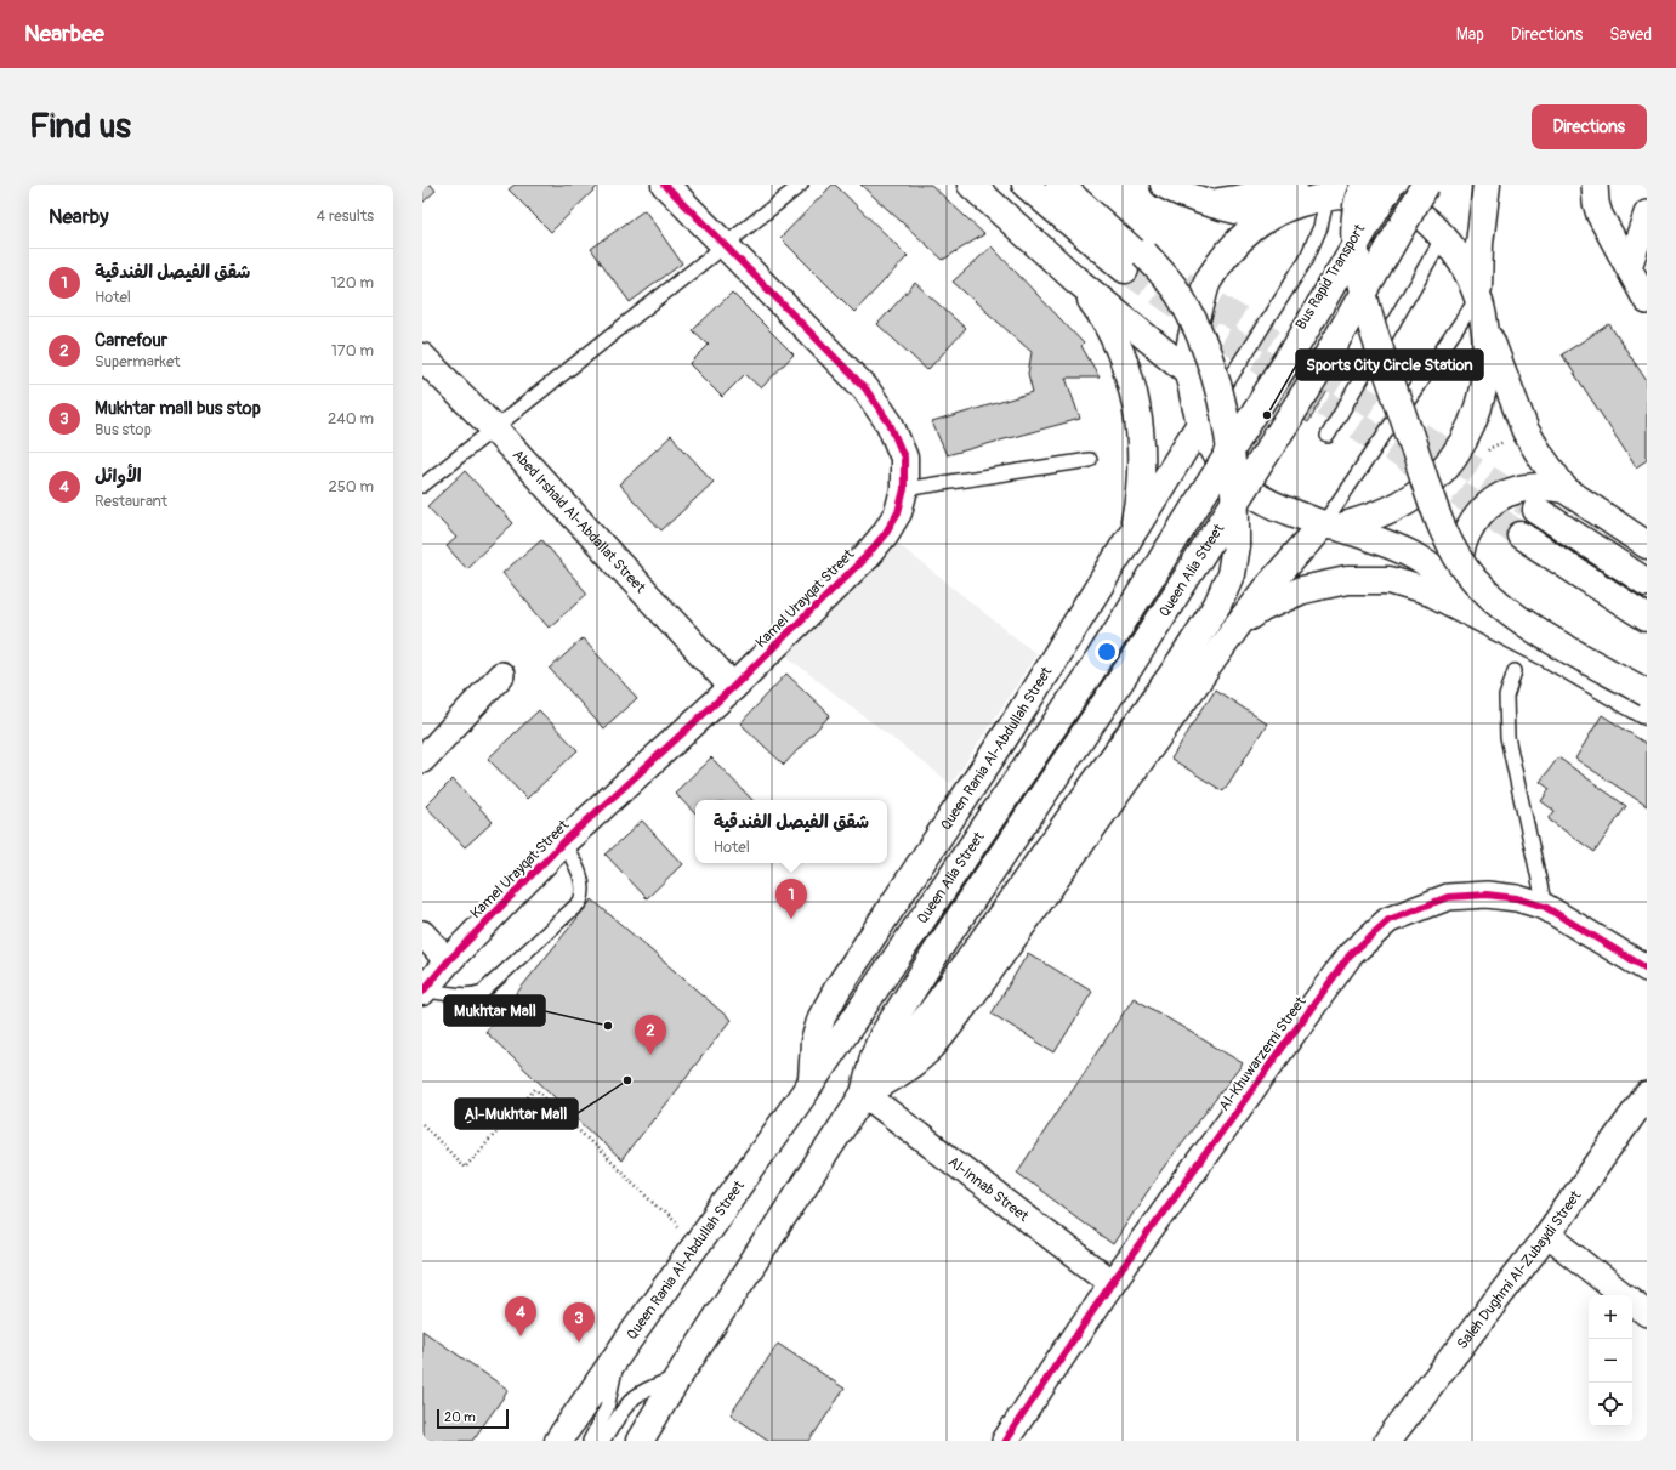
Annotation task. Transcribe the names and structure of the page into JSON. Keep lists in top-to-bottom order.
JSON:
{
  "streets": {
    "main road": [
      "Abed Irshaid Al-Abdallat Street",
      "Queen Alia Street",
      "Kamel Urayqat Street",
      "Queen Rania Al-Abdullah Street"
    ],
    "street": ["Al-Khuwarzemi Street", "Al-Innab Street", "Saleh Dughmi Al-Zubaydi Street"],
    "lane": ["Bus Rapid Transport"]
  },
  "crossings": [
    ["Abed Irshaid Al-Abdallat Street", "Kamel Urayqat Street"],
    ["Queen Alia Street", "Queen Rania Al-Abdullah Street"],
    ["Queen Alia Street", "Al-Innab Street"],
    ["Al-Khuwarzemi Street", "Al-Innab Street"]
  ],
  "places": ["Sports City Circle Station", "Mukhtar Mall", "ِAl-Mukhtar Mall"],
  "scale_bar": "20 m",
  "page": {
    "header": "Nearbee",
    "nav": ["Map", "Directions", "Saved"],
    "buttons": "Directions",
    "title": "Find us",
    "heading": ["Nearby", "4 results"],
    "list": [
      {
        "mark": "1",
        "name": "شقق الفيصل الفندقية",
        "note": "Hotel",
        "value": "120 m"
      },
      {
        "mark": "2",
        "name": "Carrefour",
        "note": "Supermarket",
        "value": "170 m"
      },
      {
        "mark": "3",
        "name": "Mukhtar mall bus stop",
        "note": "Bus stop",
        "value": "240 m"
      },
      {
        "mark": "4",
        "name": "الأوائل",
        "note": "Restaurant",
        "value": "250 m"
      }
    ],
    "popup": ["شقق الفيصل الفندقية", "Hotel"],
    "pins": [
      "1",
      "2",
      "4",
      "3"
    ],
    "map_buttons": ["+", "−"],
    "scale": "20 m"
  }
}
